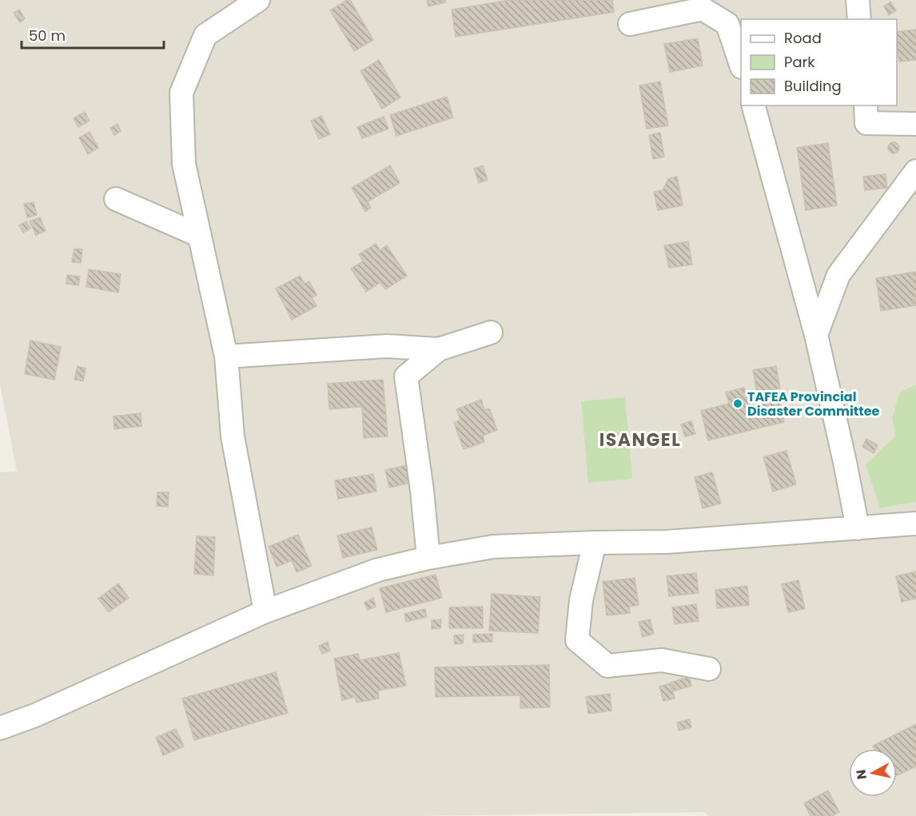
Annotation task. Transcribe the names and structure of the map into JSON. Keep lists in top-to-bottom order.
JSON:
{
  "districts": ["ISANGEL"],
  "places": ["TAFEA Provincial Disaster Committee"],
  "legend": ["Road", "Park", "Building"],
  "scale_bar": "50 m",
  "north": "left"
}
